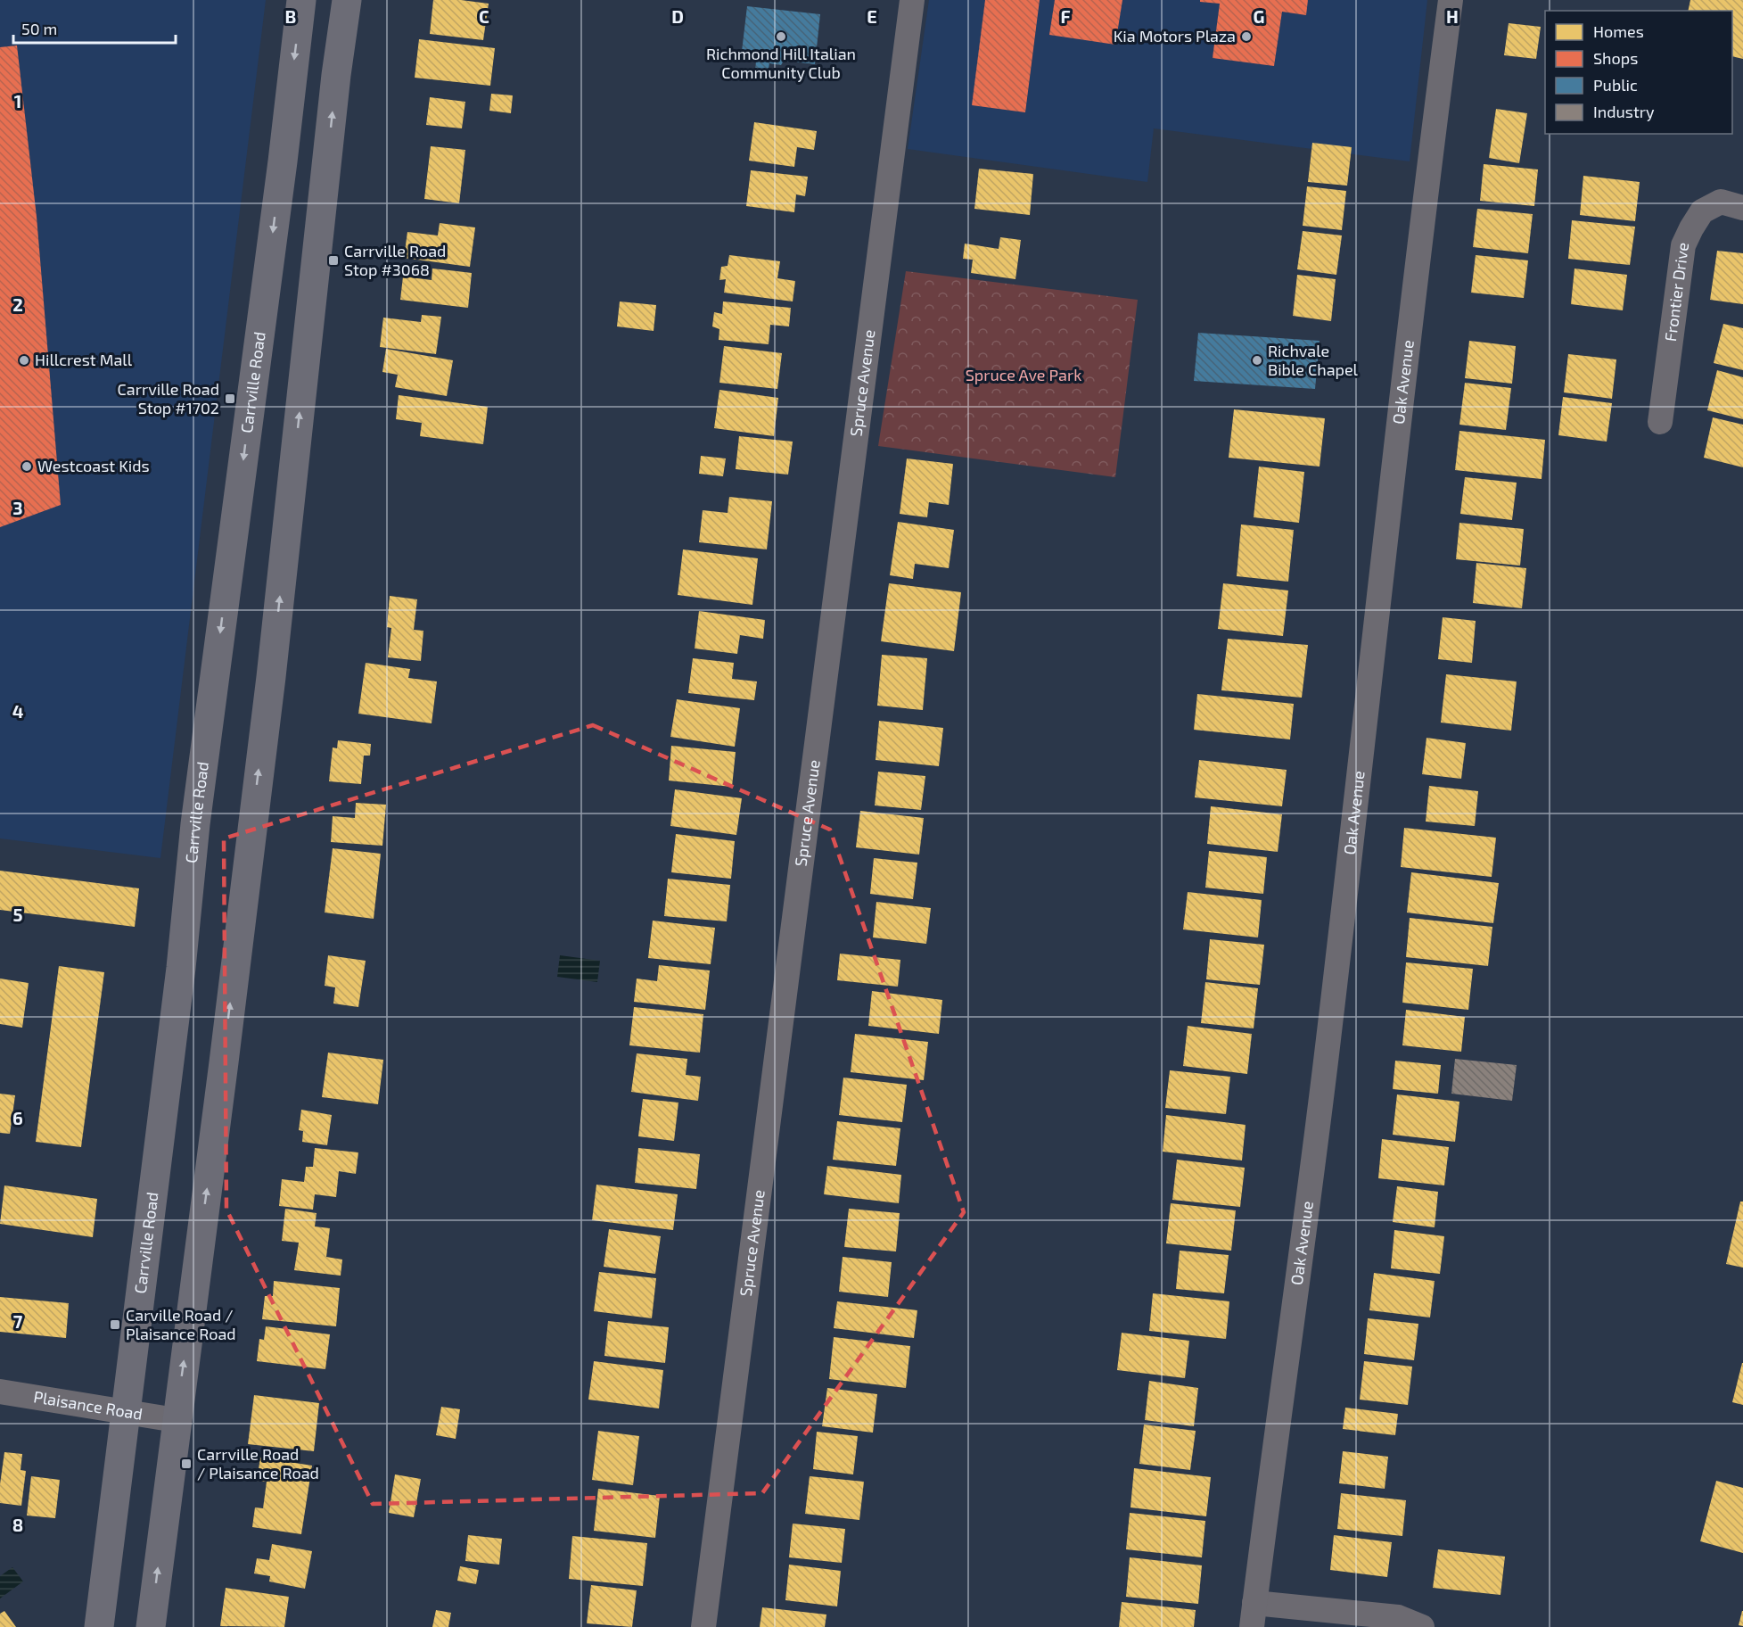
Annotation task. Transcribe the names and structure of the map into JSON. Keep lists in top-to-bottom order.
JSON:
{
  "streets": {
    "main road": ["Carrville Road"],
    "street": [
      "Frontier Drive",
      "Spruce Avenue",
      "Oak Avenue",
      "Plaisance Road"
    ]
  },
  "crossings": [
    ["Carrville Road", "Plaisance Road"]
  ],
  "parks": ["Spruce Ave Park"],
  "places": {
    "other": [
      "Richmond Hill Italian Community Club",
      "Kia Motors Plaza",
      "Hillcrest Mall",
      "Richvale Bible Chapel",
      "Westcoast Kids"
    ],
    "transit": [
      "Carrville Road Stop #3068",
      "Carrville Road Stop #1702",
      "Carville Road / Plaisance Road",
      "Carrville Road / Plaisance Road"
    ]
  },
  "legend": [
    "Homes",
    "Shops",
    "Public",
    "Industry"
  ],
  "scale_bar": "50 m",
  "grid": {
    "columns": [
      "B",
      "C",
      "D",
      "E",
      "F",
      "G",
      "H"
    ],
    "rows": [
      "1",
      "2",
      "3",
      "4",
      "5",
      "6",
      "7",
      "8"
    ]
  }
}
